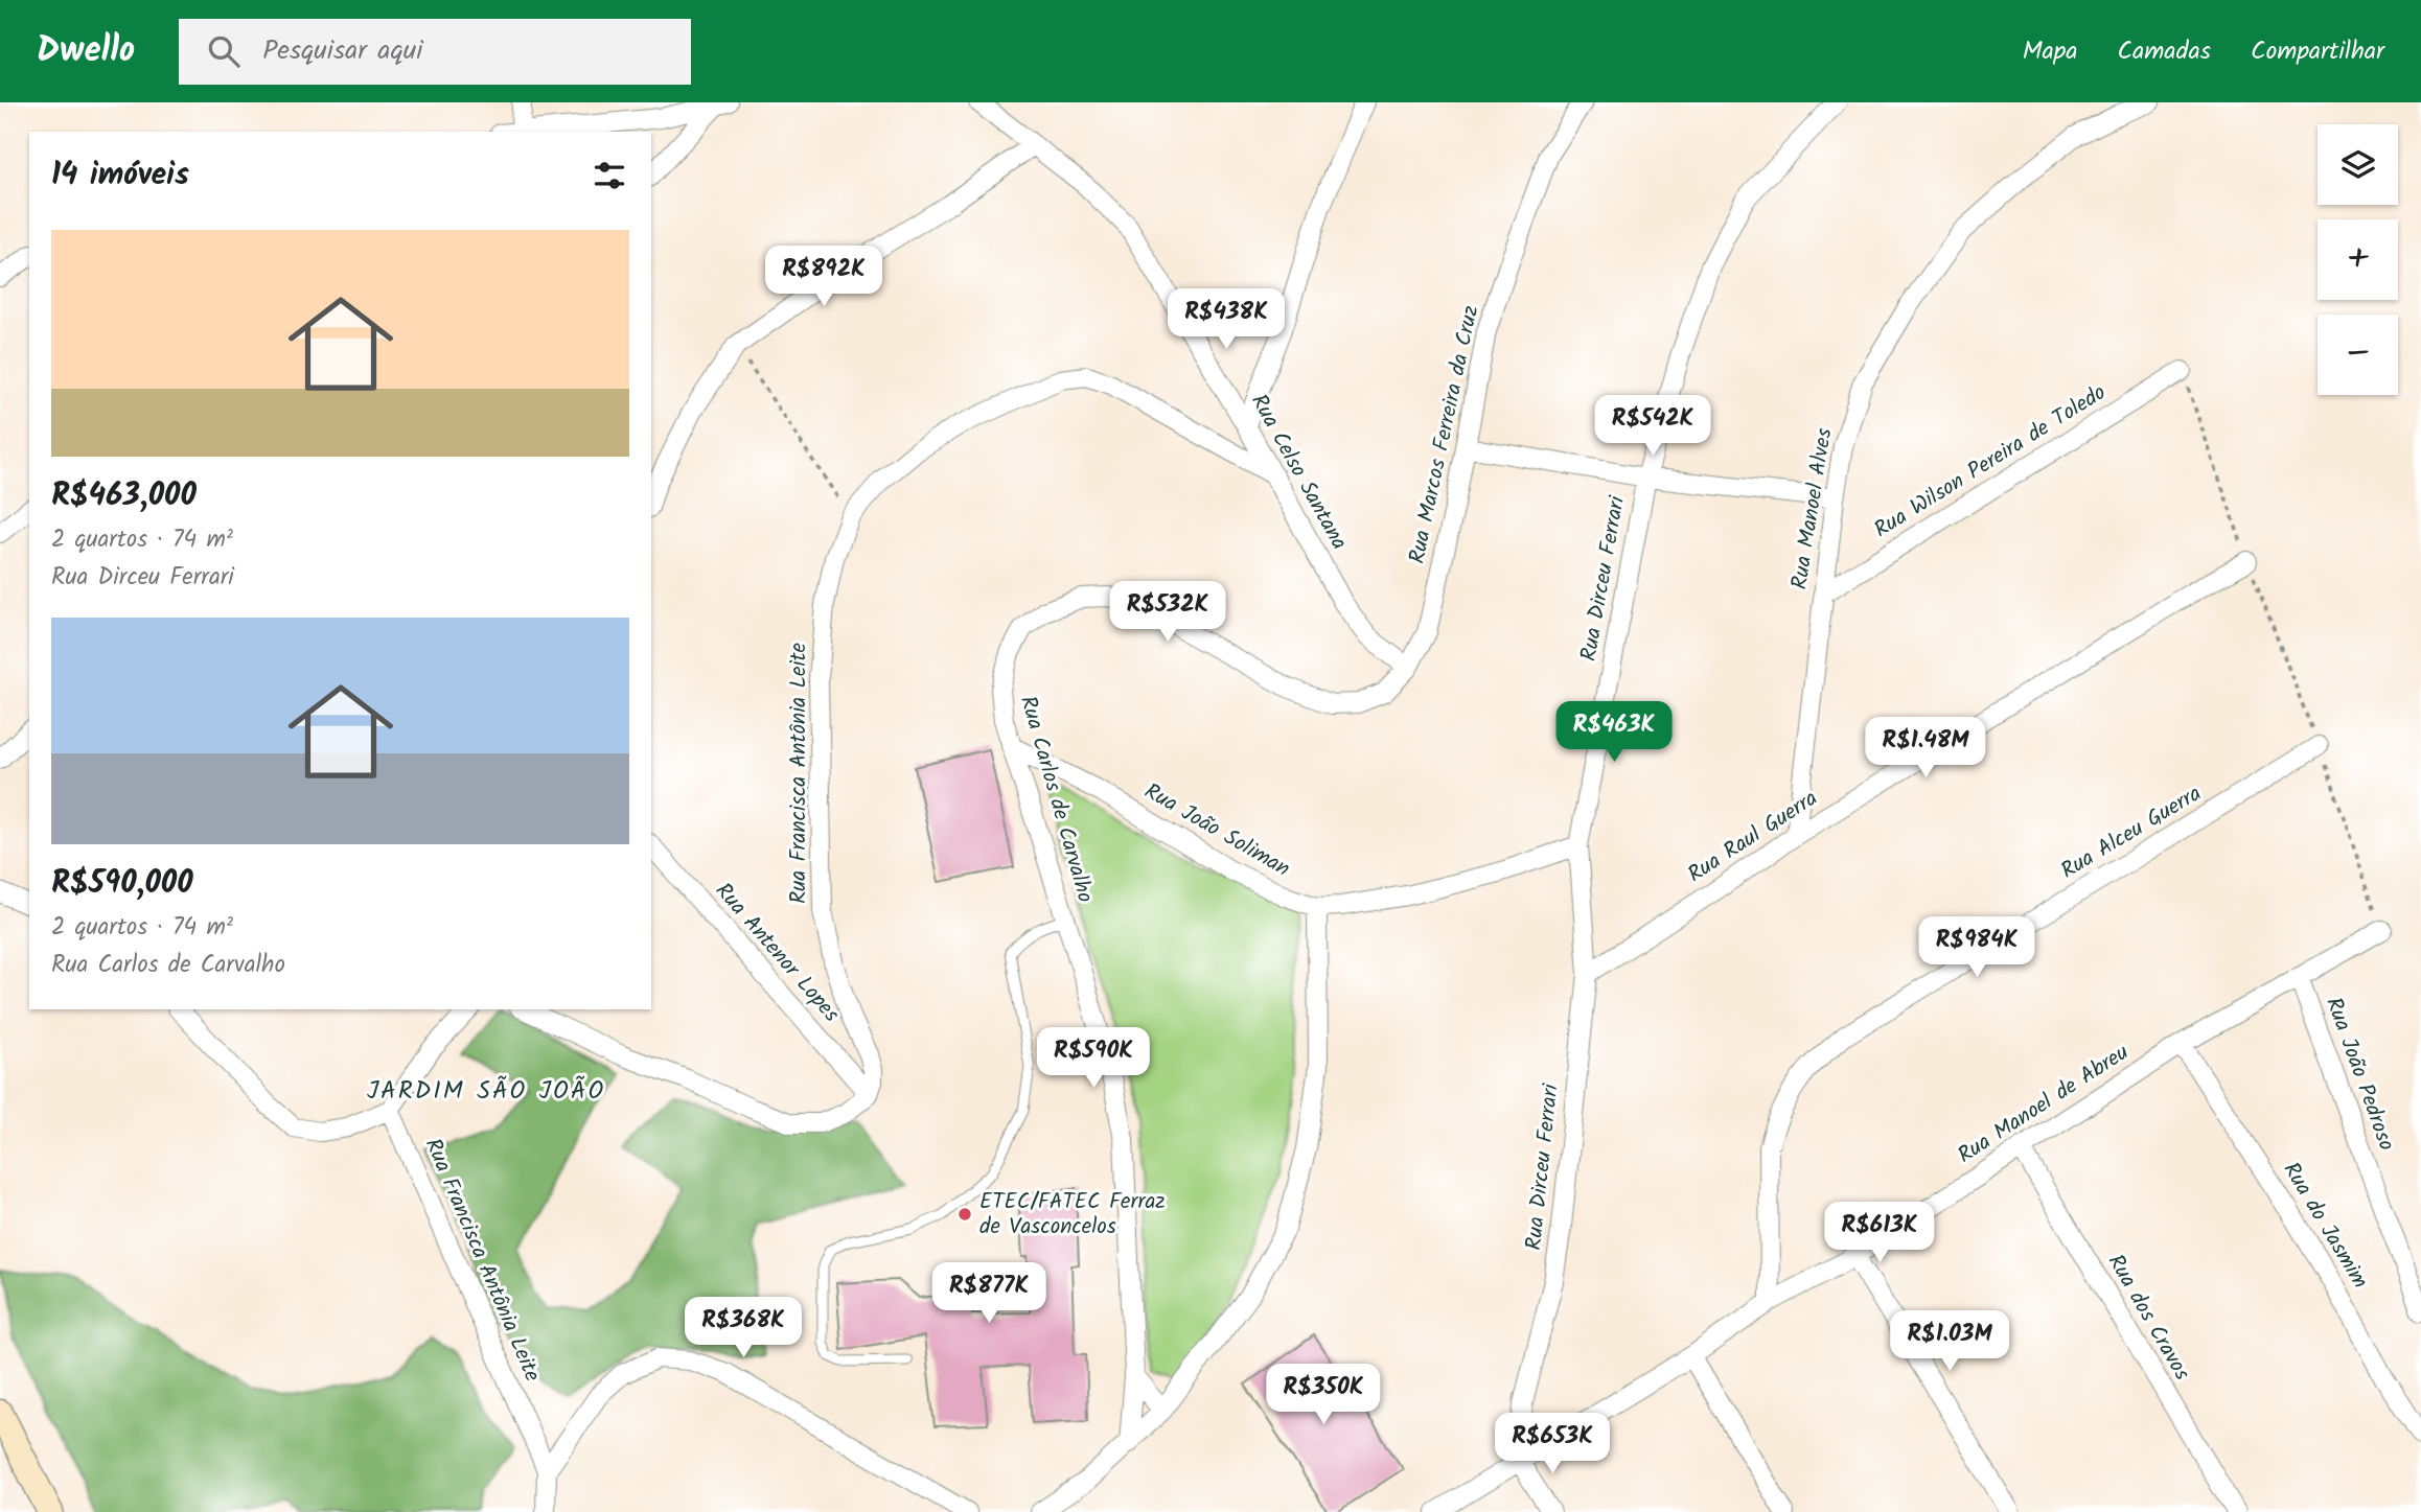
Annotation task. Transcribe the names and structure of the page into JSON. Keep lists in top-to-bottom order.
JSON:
{
  "streets": {
    "street": [
      "Rua Marcos Ferreira da Cruz",
      "Rua Wilson Pereira de Toledo",
      "Rua Celso Santana",
      "Rua Manoel Alves",
      "Rua Dirceu Ferrari",
      "Rua Francisca Antônia Leite",
      "Rua Carlos de Carvalho",
      "Rua João Soliman",
      "Rua Alceu Guerra",
      "Rua Raul Guerra",
      "Rua Antenor Lopes",
      "Rua João Pedroso",
      "Rua Manoel de Abreu",
      "Rua do Jasmim",
      "Rua dos Cravos"
    ]
  },
  "crossings": [
    ["Rua Marcos Ferreira da Cruz", "Rua Celso Santana"],
    ["Rua Marcos Ferreira da Cruz", "Rua Carlos de Carvalho"],
    ["Rua Wilson Pereira de Toledo", "Rua Manoel Alves"],
    ["Rua Celso Santana", "Rua Francisca Antônia Leite"],
    ["Rua Manoel Alves", "Rua Raul Guerra"],
    ["Rua Dirceu Ferrari", "Rua João Soliman"],
    ["Rua Dirceu Ferrari", "Rua Raul Guerra"],
    ["Rua Dirceu Ferrari", "Rua Manoel de Abreu"],
    ["Rua Francisca Antônia Leite", "Rua Antenor Lopes"],
    ["Rua Carlos de Carvalho", "Rua João Soliman"],
    ["Rua Alceu Guerra", "Rua Manoel de Abreu"],
    ["Rua João Pedroso", "Rua Manoel de Abreu"],
    ["Rua Manoel de Abreu", "Rua do Jasmim"],
    ["Rua Manoel de Abreu", "Rua dos Cravos"]
  ],
  "districts": ["JARDIM SÃO JOÃO"],
  "places": ["ETEC/FATEC Ferraz de Vasconcelos"],
  "page": {
    "header": "Dwello",
    "search": "Pesquisar aqui",
    "nav": ["Mapa", "Camadas", "Compartilhar"],
    "map_buttons": ["+", "−"],
    "heading": "14 imóveis",
    "list": [
      {
        "name": "R$463,000",
        "note": "2 quartos · 74 m² · Rua Dirceu Ferrari"
      },
      {
        "name": "R$590,000",
        "note": "2 quartos · 74 m² · Rua Carlos de Carvalho"
      }
    ],
    "price": [
      "R$892K",
      "R$438K",
      "R$542K",
      "R$532K",
      "R$463K",
      "R$1.48M",
      "R$984K",
      "R$590K",
      "R$613K",
      "R$877K",
      "R$368K",
      "R$1.03M",
      "R$350K",
      "R$653K"
    ]
  }
}
